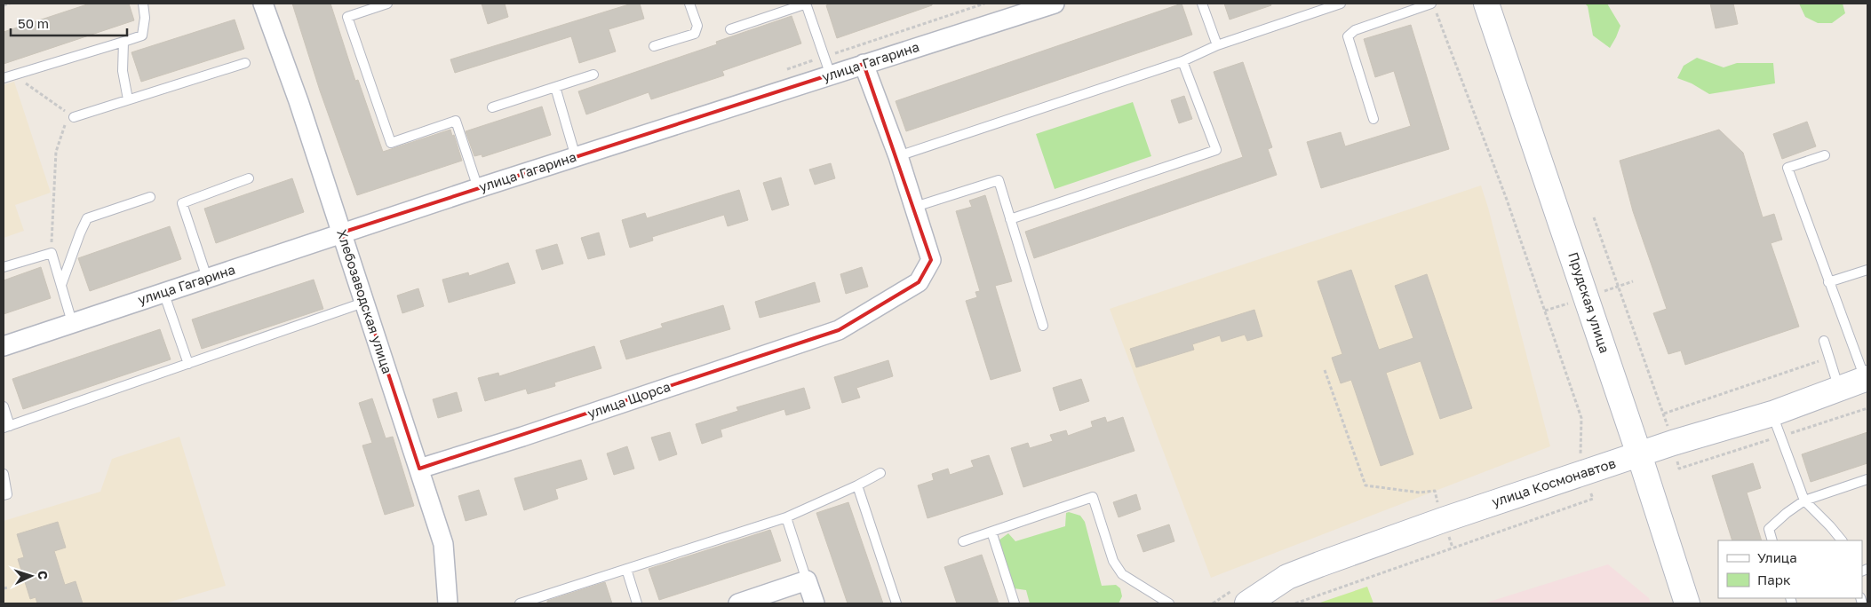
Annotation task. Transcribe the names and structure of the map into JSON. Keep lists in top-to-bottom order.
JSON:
{
  "streets": {
    "street": [
      "улица Гагарина",
      "Хлебозаводская улица",
      "Прудская улица",
      "улица Щорса",
      "улица Космонавтов"
    ]
  },
  "crossings": [
    ["улица Гагарина", "Хлебозаводская улица"],
    ["улица Гагарина", "улица Щорса"],
    ["Хлебозаводская улица", "улица Щорса"],
    ["Прудская улица", "улица Космонавтов"]
  ],
  "legend": ["Улица", "Парк"],
  "scale_bar": "50 m",
  "north": "right"
}
